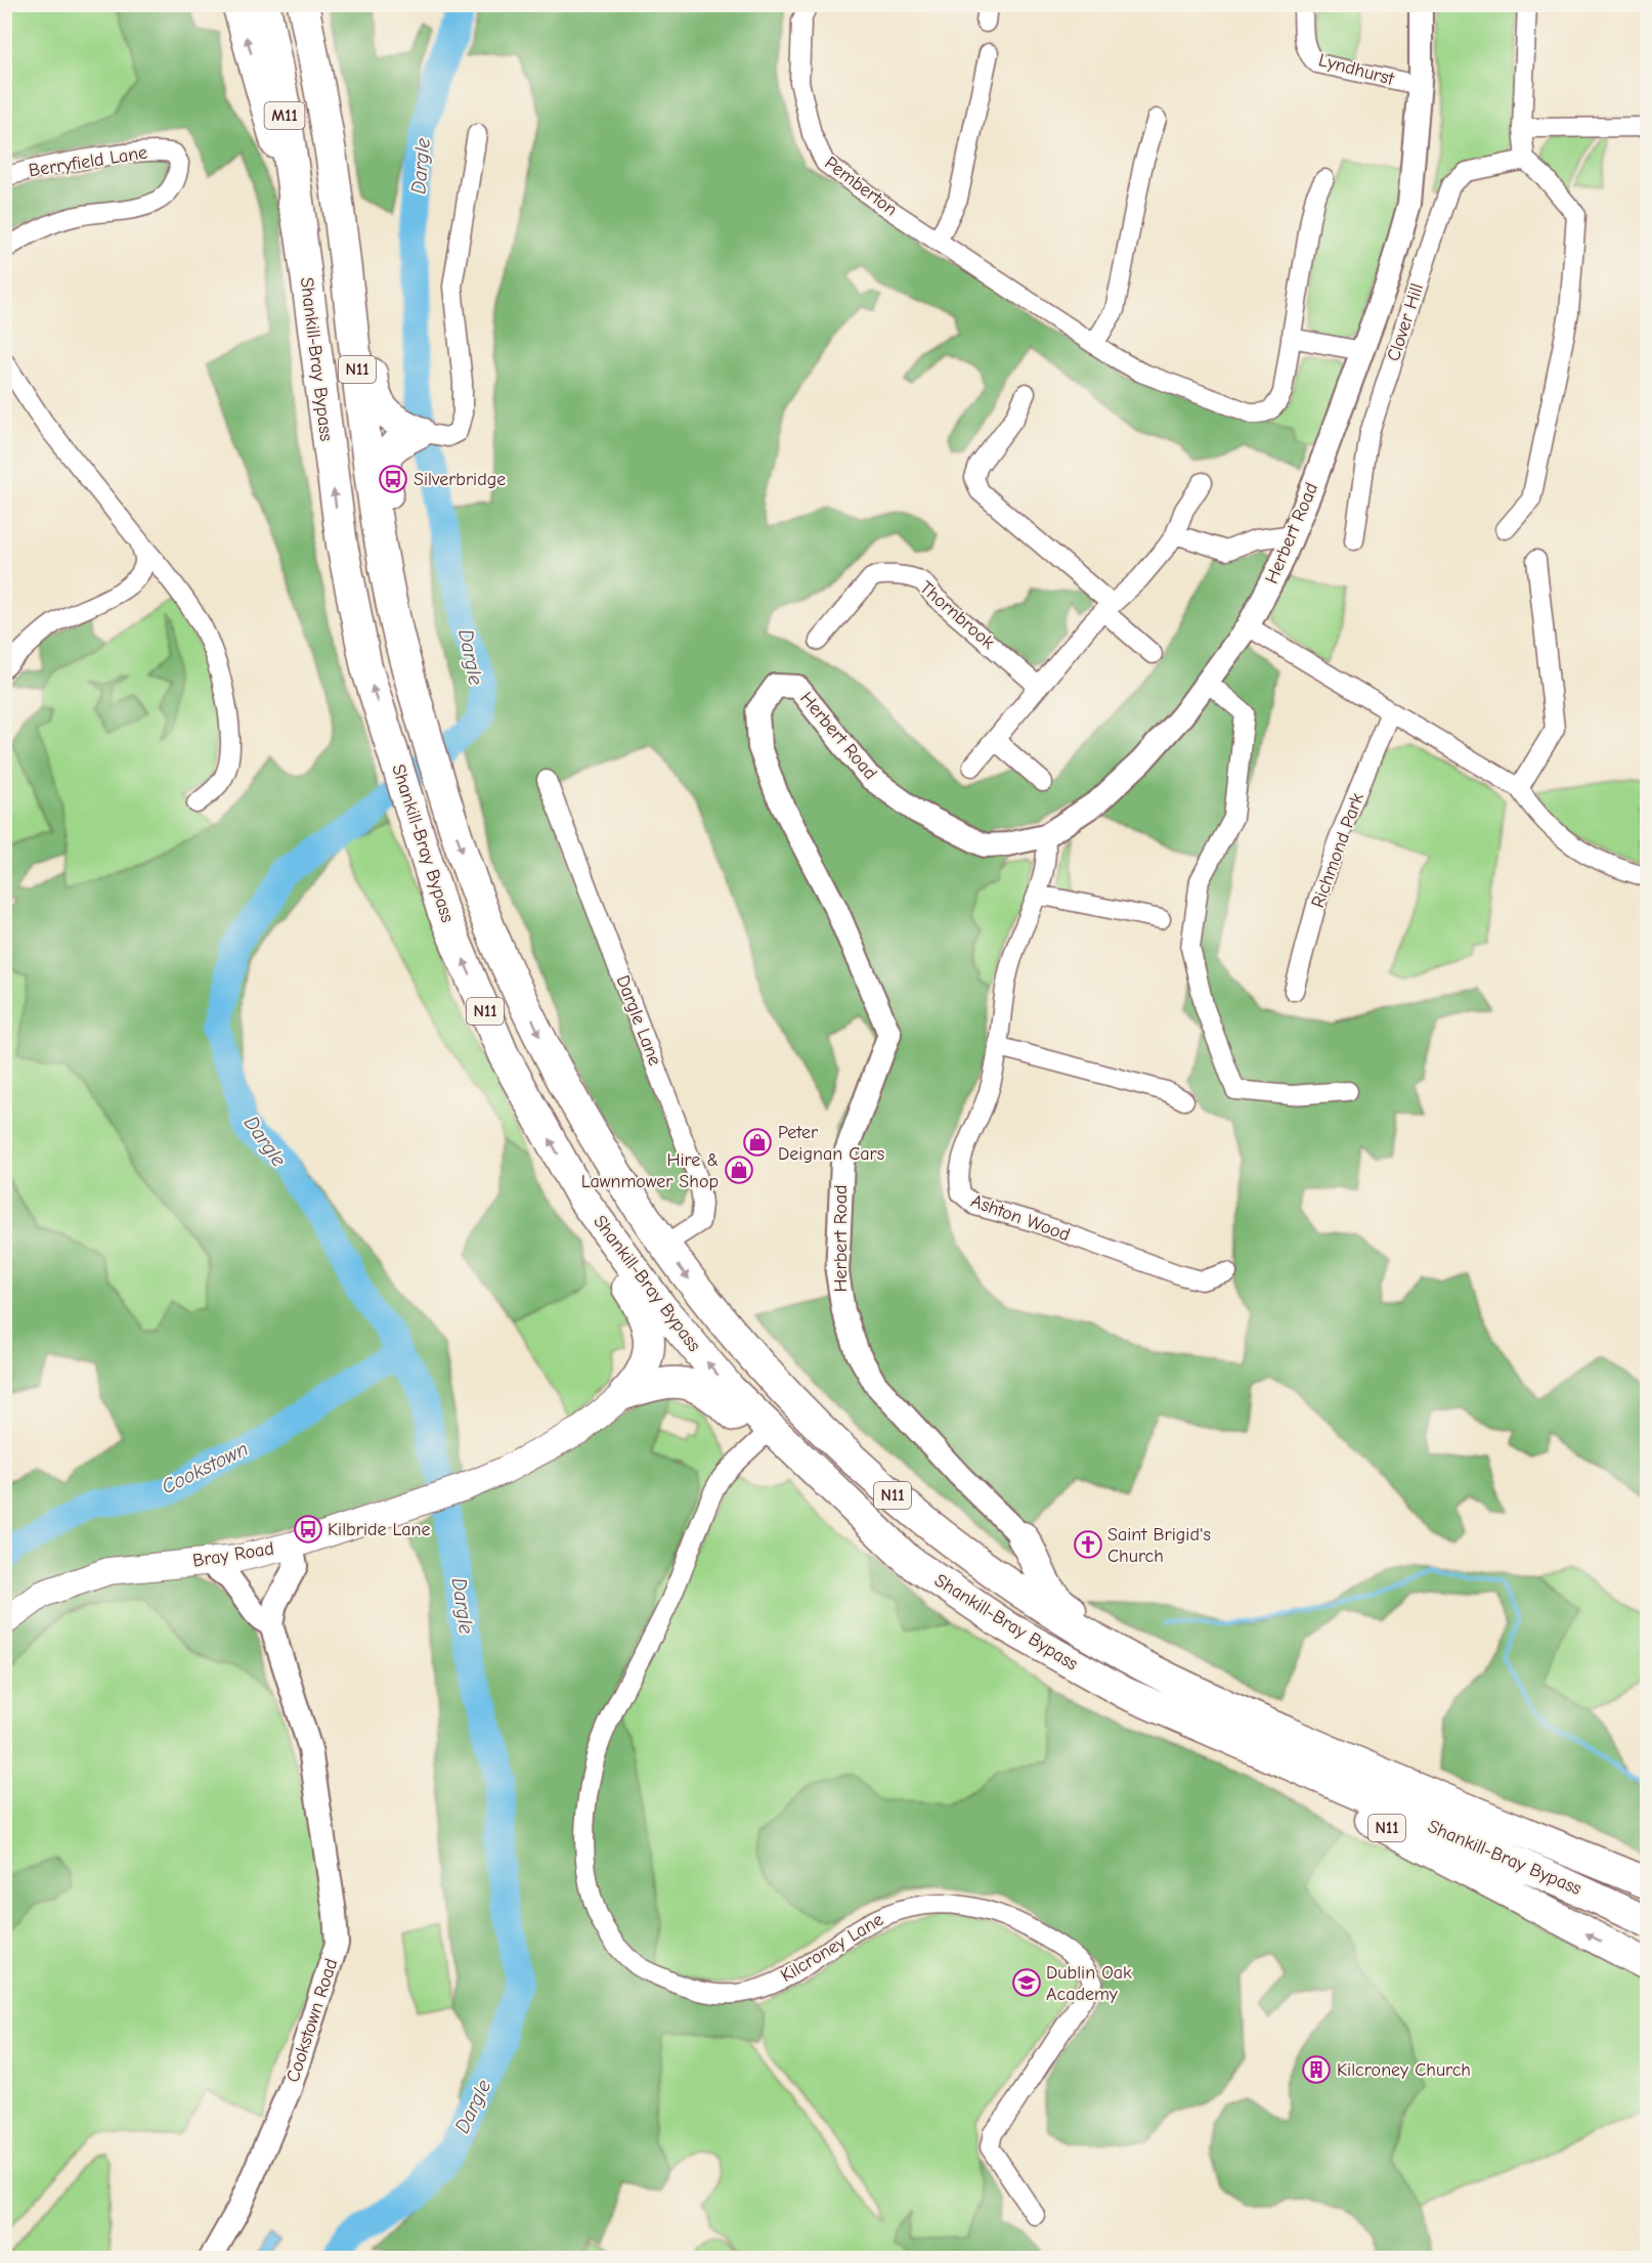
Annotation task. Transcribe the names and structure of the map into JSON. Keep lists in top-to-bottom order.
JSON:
{
  "streets": {
    "highway": ["M11", "Shankill-Bray Bypass", "N11"],
    "main road": ["Bray Road"],
    "street": [
      "Lyndhurst",
      "Berryfield Lane",
      "Pemberton",
      "Clover Hill",
      "Herbert Road",
      "Thornbrook",
      "Richmond Park",
      "Dargle Lane",
      "Ashton Wood",
      "Kilcroney Lane",
      "Cookstown Road"
    ]
  },
  "crossings": [
    ["Lyndhurst", "Herbert Road"],
    ["Shankill-Bray Bypass", "N11"],
    ["Shankill-Bray Bypass", "Dargle Lane"],
    ["N11", "Herbert Road"],
    ["N11", "Bray Road"],
    ["N11", "Kilcroney Lane"],
    ["Herbert Road", "Ashton Wood"]
  ],
  "water": ["Dargle", "Cookstown"],
  "places": {
    "bus stop": ["Silverbridge", "Kilbride Lane"],
    "shop": ["Peter Deignan Cars", "Hire & Lawnmower Shop"],
    "church": ["Saint Brigid's Church"],
    "school or university": ["Dublin Oak Academy"],
    "building": ["Kilcroney Church"]
  }
}
